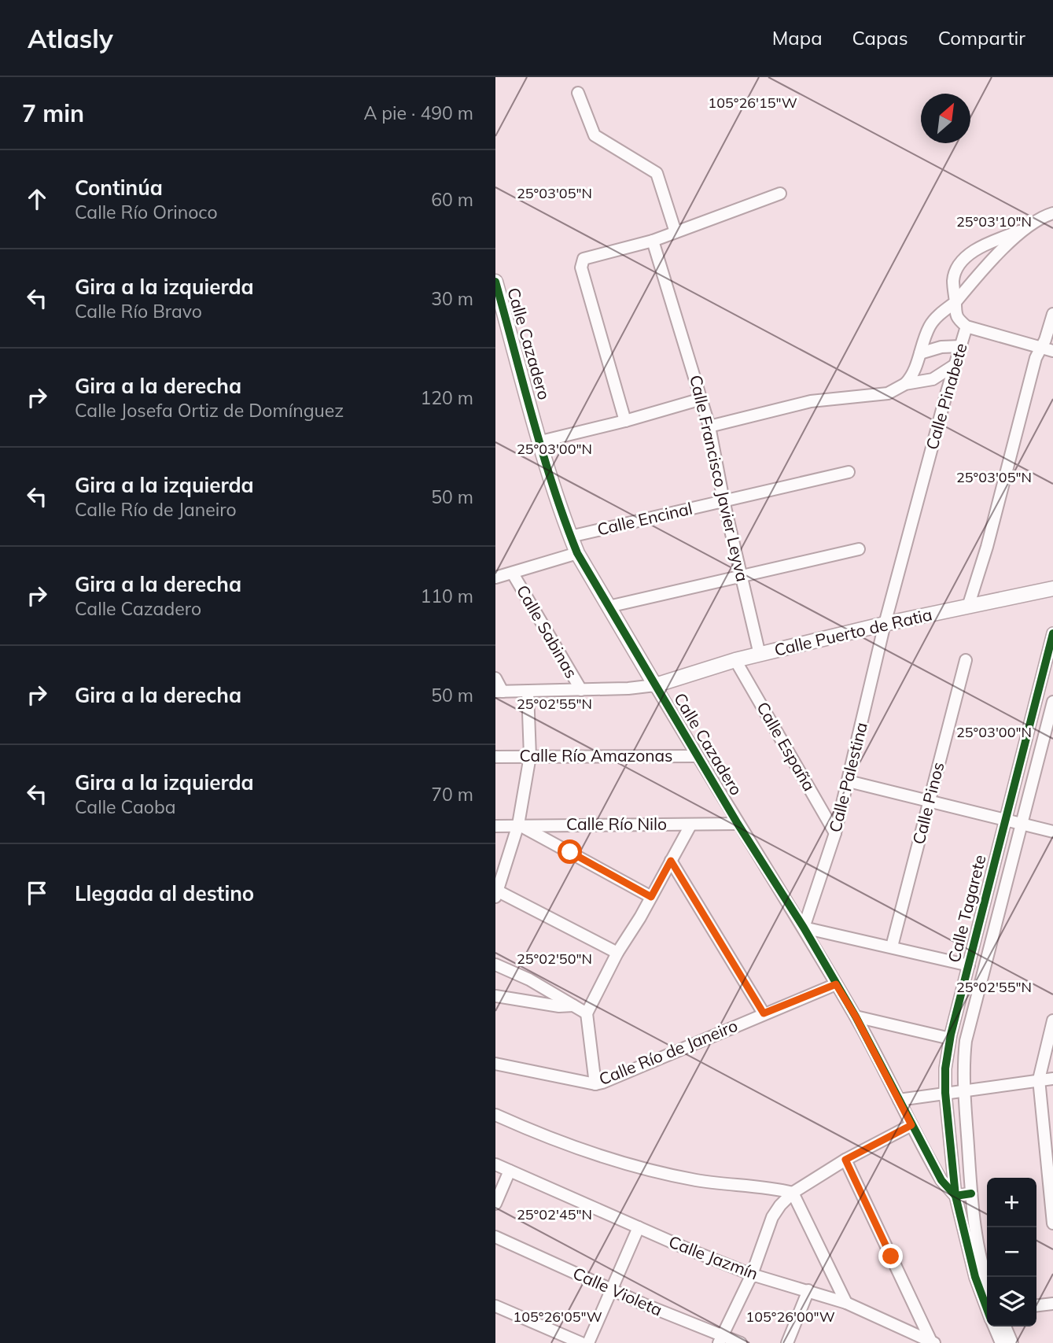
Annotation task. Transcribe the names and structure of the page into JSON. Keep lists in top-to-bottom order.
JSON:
{
  "streets": {
    "street": [
      "Calle Cazadero",
      "Calle Pinabete",
      "Calle Francisco Javier Leyva",
      "Calle Encinal",
      "Calle Sabinas",
      "Calle Puerto de Ratia",
      "Calle España",
      "Calle Río Amazonas",
      "Calle Palestina",
      "Calle Pinos",
      "Calle Río Nilo",
      "Calle Tagarete",
      "Calle Río de Janeiro",
      "Calle Jazmín",
      "Calle Violeta"
    ]
  },
  "crossings": [
    ["Calle Cazadero", "Calle Encinal"],
    ["Calle Cazadero", "Calle Puerto de Ratia"],
    ["Calle Cazadero", "Calle Río Amazonas"],
    ["Calle Cazadero", "Calle Palestina"],
    ["Calle Cazadero", "Calle Río Nilo"],
    ["Calle Cazadero", "Calle Tagarete"],
    ["Calle Cazadero", "Calle Río de Janeiro"],
    ["Calle Pinabete", "Calle Puerto de Ratia"],
    ["Calle Pinabete", "Calle Palestina"],
    ["Calle Francisco Javier Leyva", "Calle Encinal"],
    ["Calle Francisco Javier Leyva", "Calle Puerto de Ratia"],
    ["Calle Puerto de Ratia", "Calle España"],
    ["Calle Puerto de Ratia", "Calle Palestina"],
    ["Calle España", "Calle Palestina"]
  ],
  "north": "top right",
  "page": {
    "header": "Atlasly",
    "nav": ["Mapa", "Capas", "Compartir"],
    "heading": ["7 min", "A pie · 490 m"],
    "list": [
      ["Continúa", "Calle Río Orinoco", "60 m"],
      ["Gira a la izquierda", "Calle Río Bravo", "30 m"],
      ["Gira a la derecha", "Calle Josefa Ortiz de Domínguez", "120 m"],
      ["Gira a la izquierda", "Calle Río de Janeiro", "50 m"],
      ["Gira a la derecha", "Calle Cazadero", "110 m"],
      ["Gira a la derecha", "50 m"],
      ["Gira a la izquierda", "Calle Caoba", "70 m"],
      "Llegada al destino"
    ],
    "map_buttons": ["+", "−"]
  },
  "coordinates": [
    "105°26'15\"W",
    "25°03'05\"N",
    "25°03'10\"N",
    "25°03'00\"N",
    "25°02'55\"N",
    "25°02'50\"N",
    "25°02'45\"N",
    "105°26'05\"W",
    "105°26'00\"W"
  ]
}
